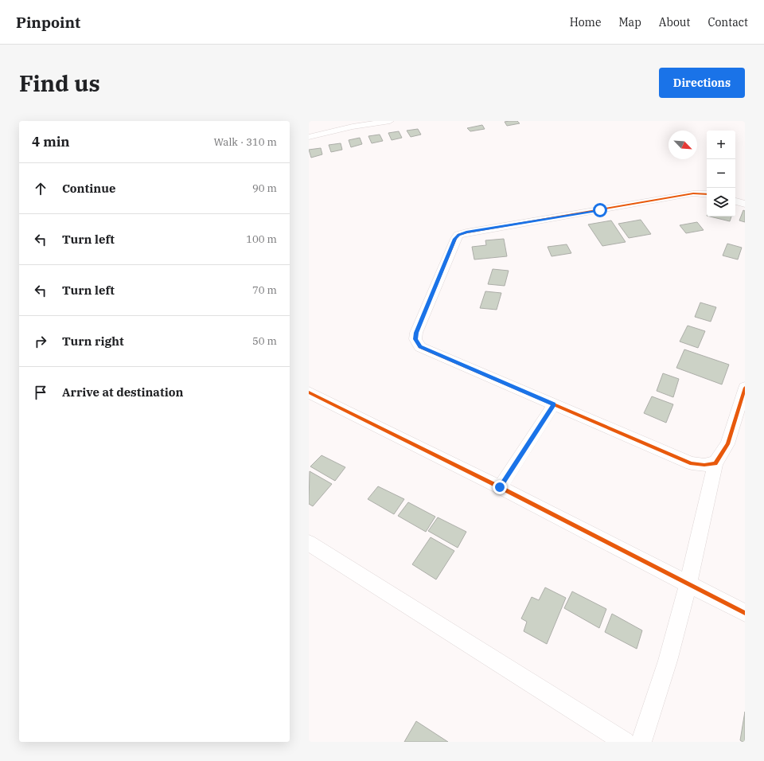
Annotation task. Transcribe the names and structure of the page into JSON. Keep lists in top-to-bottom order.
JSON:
{
  "north": "bottom right",
  "page": {
    "header": "Pinpoint",
    "nav": [
      "Home",
      "Map",
      "About",
      "Contact"
    ],
    "buttons": "Directions",
    "title": "Find us",
    "heading": ["4 min", "Walk · 310 m"],
    "map_buttons": ["+", "−"],
    "list": [
      ["Continue", "90 m"],
      ["Turn left", "100 m"],
      ["Turn left", "70 m"],
      ["Turn right", "50 m"],
      "Arrive at destination"
    ]
  }
}
